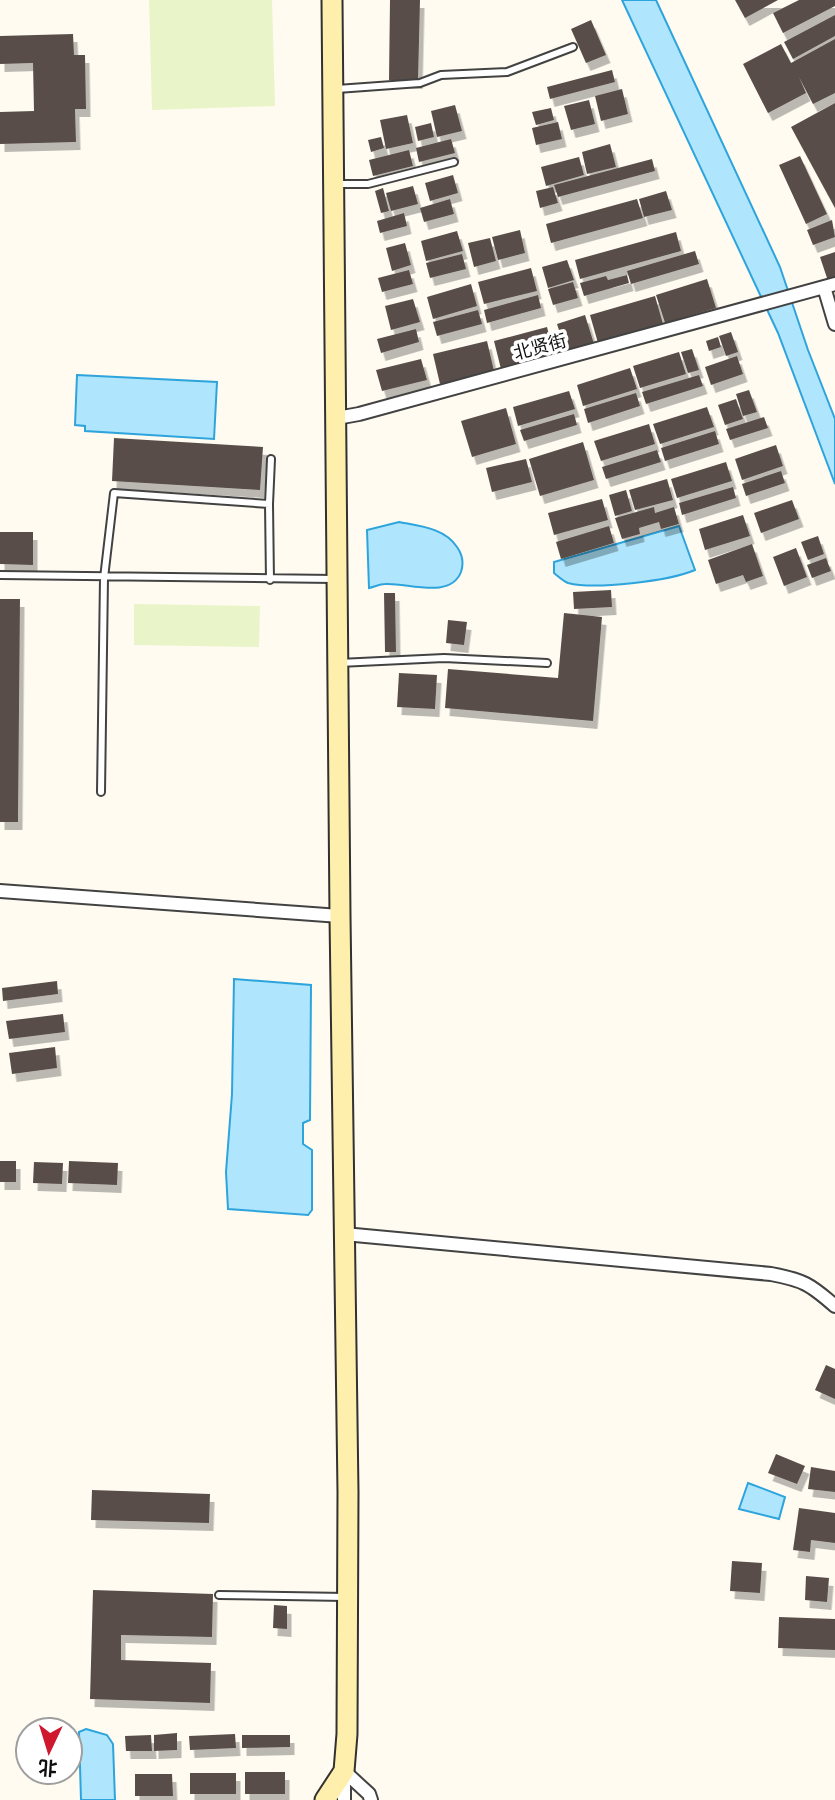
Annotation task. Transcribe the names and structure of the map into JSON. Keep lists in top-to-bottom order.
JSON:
{
  "streets": {
    "street": ["北贤街"]
  },
  "north": "bottom"
}
